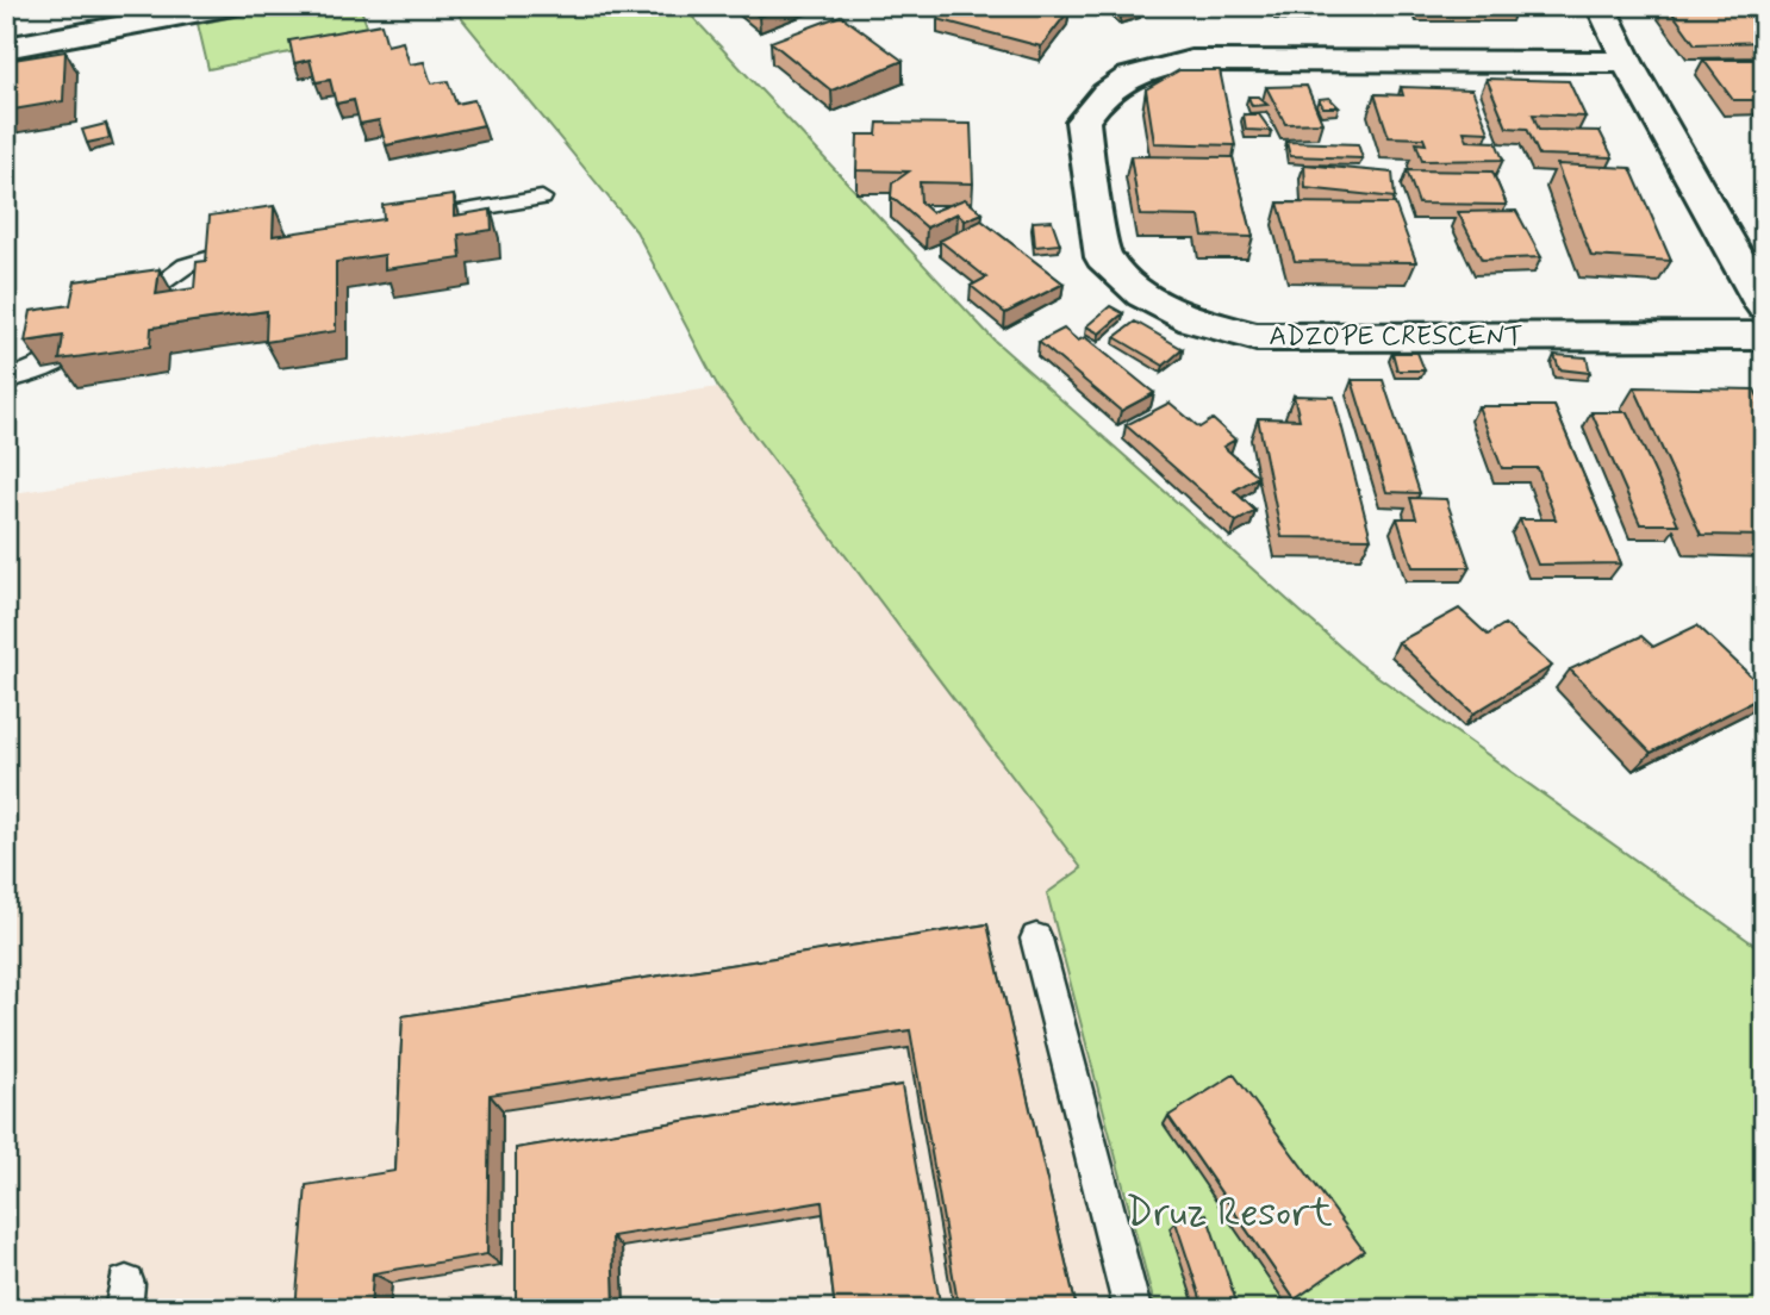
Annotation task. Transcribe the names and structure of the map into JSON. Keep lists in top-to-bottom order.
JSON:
{
  "streets": {
    "street": ["ADZOPE CRESCENT"]
  },
  "parks": ["Druz Resort"]
}
